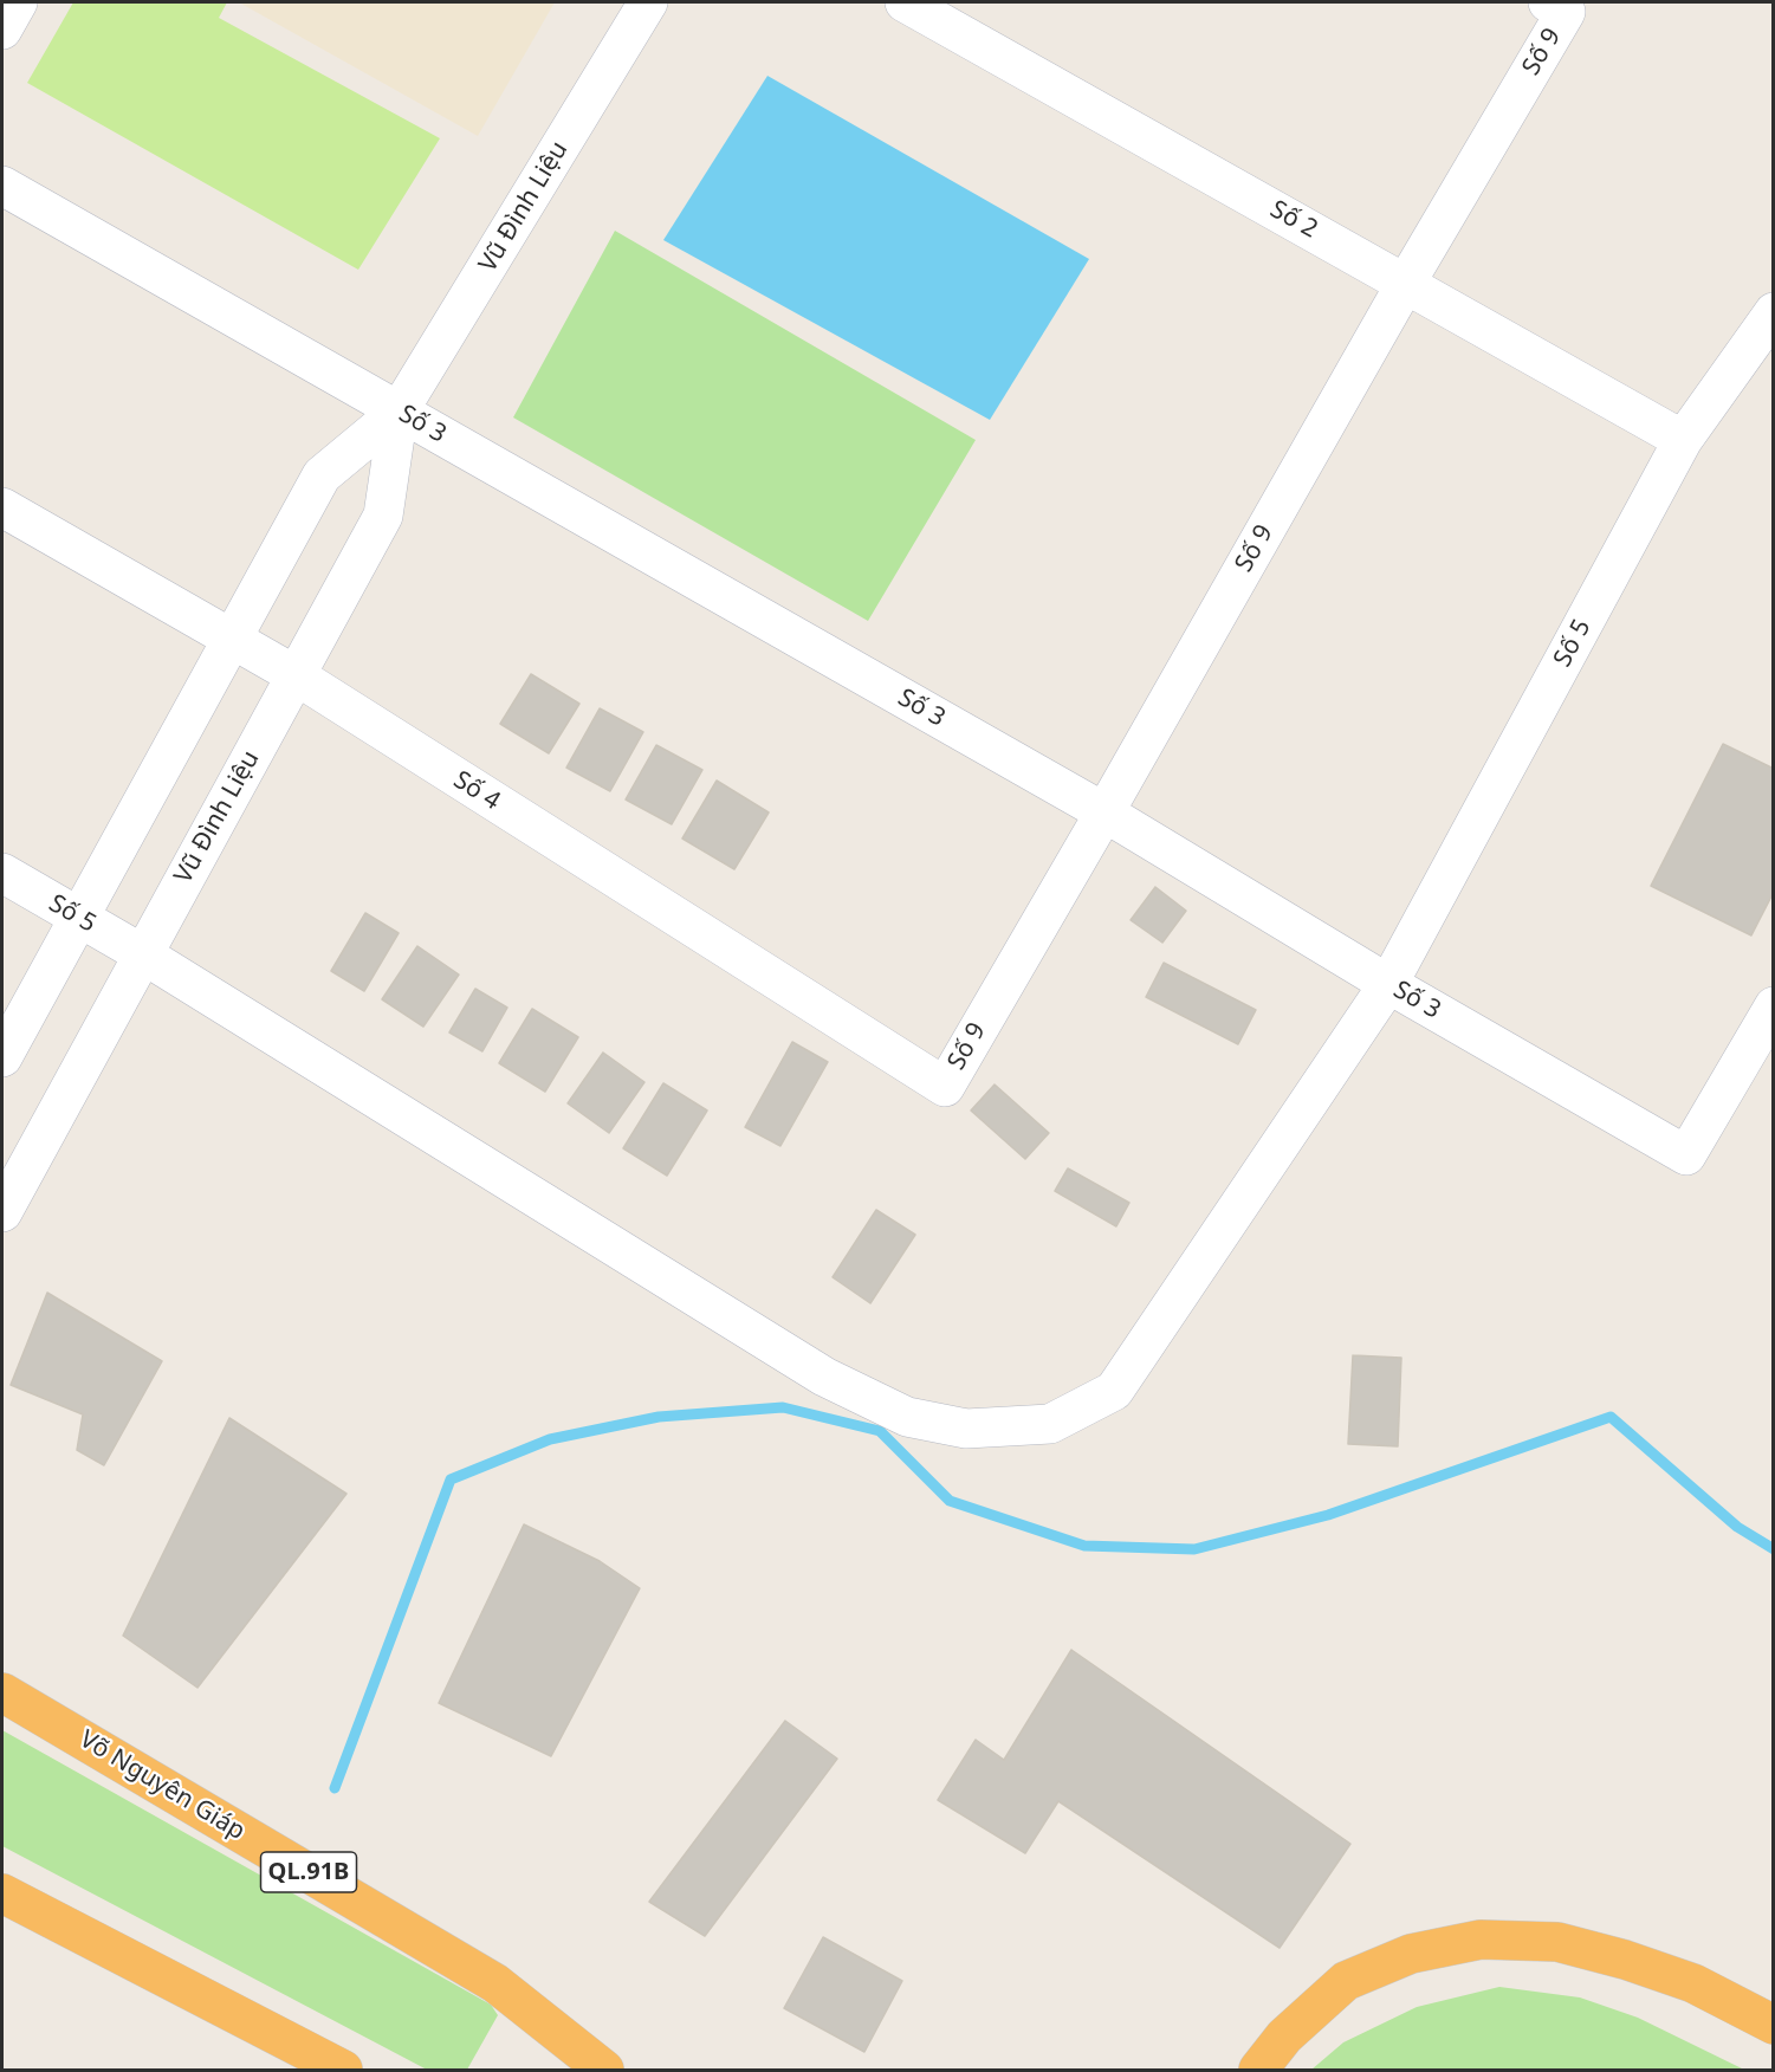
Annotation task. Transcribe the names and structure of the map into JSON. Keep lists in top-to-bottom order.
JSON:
{
  "streets": {
    "highway": ["Võ Nguyên Giáp", "QL.91B"],
    "street": [
      "Số 9",
      "Vũ Đình Liệu",
      "Số 2",
      "Số 3",
      "Số 5",
      "Số 4"
    ]
  },
  "crossings": [
    ["Số 9", "Số 2"],
    ["Số 9", "Số 3"],
    ["Số 9", "Số 4"],
    ["Vũ Đình Liệu", "Số 3"],
    ["Vũ Đình Liệu", "Số 5"],
    ["Vũ Đình Liệu", "Số 4"],
    ["Số 2", "Số 5"],
    ["Số 3", "Số 5"]
  ]
}
